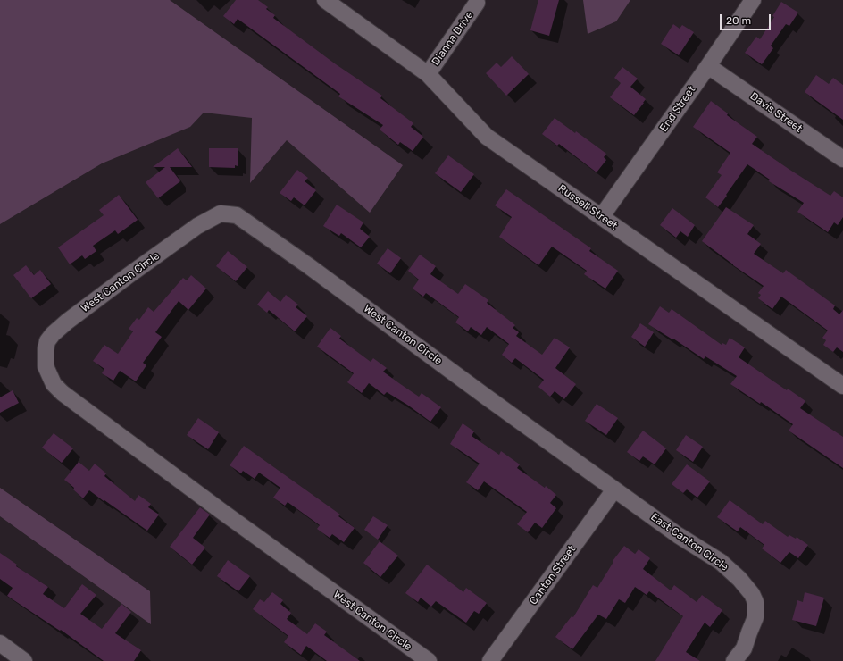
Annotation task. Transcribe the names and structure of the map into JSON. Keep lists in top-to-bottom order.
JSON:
{
  "streets": {
    "street": [
      "Dianna Drive",
      "End Street",
      "Davis Street",
      "Russell Street",
      "West Canton Circle",
      "East Canton Circle",
      "Canton Street"
    ]
  },
  "crossings": [
    ["Dianna Drive", "Russell Street"],
    ["End Street", "Davis Street"],
    ["End Street", "Russell Street"],
    ["West Canton Circle", "East Canton Circle"],
    ["West Canton Circle", "Canton Street"],
    ["East Canton Circle", "Canton Street"]
  ],
  "scale_bar": "20 m"
}
